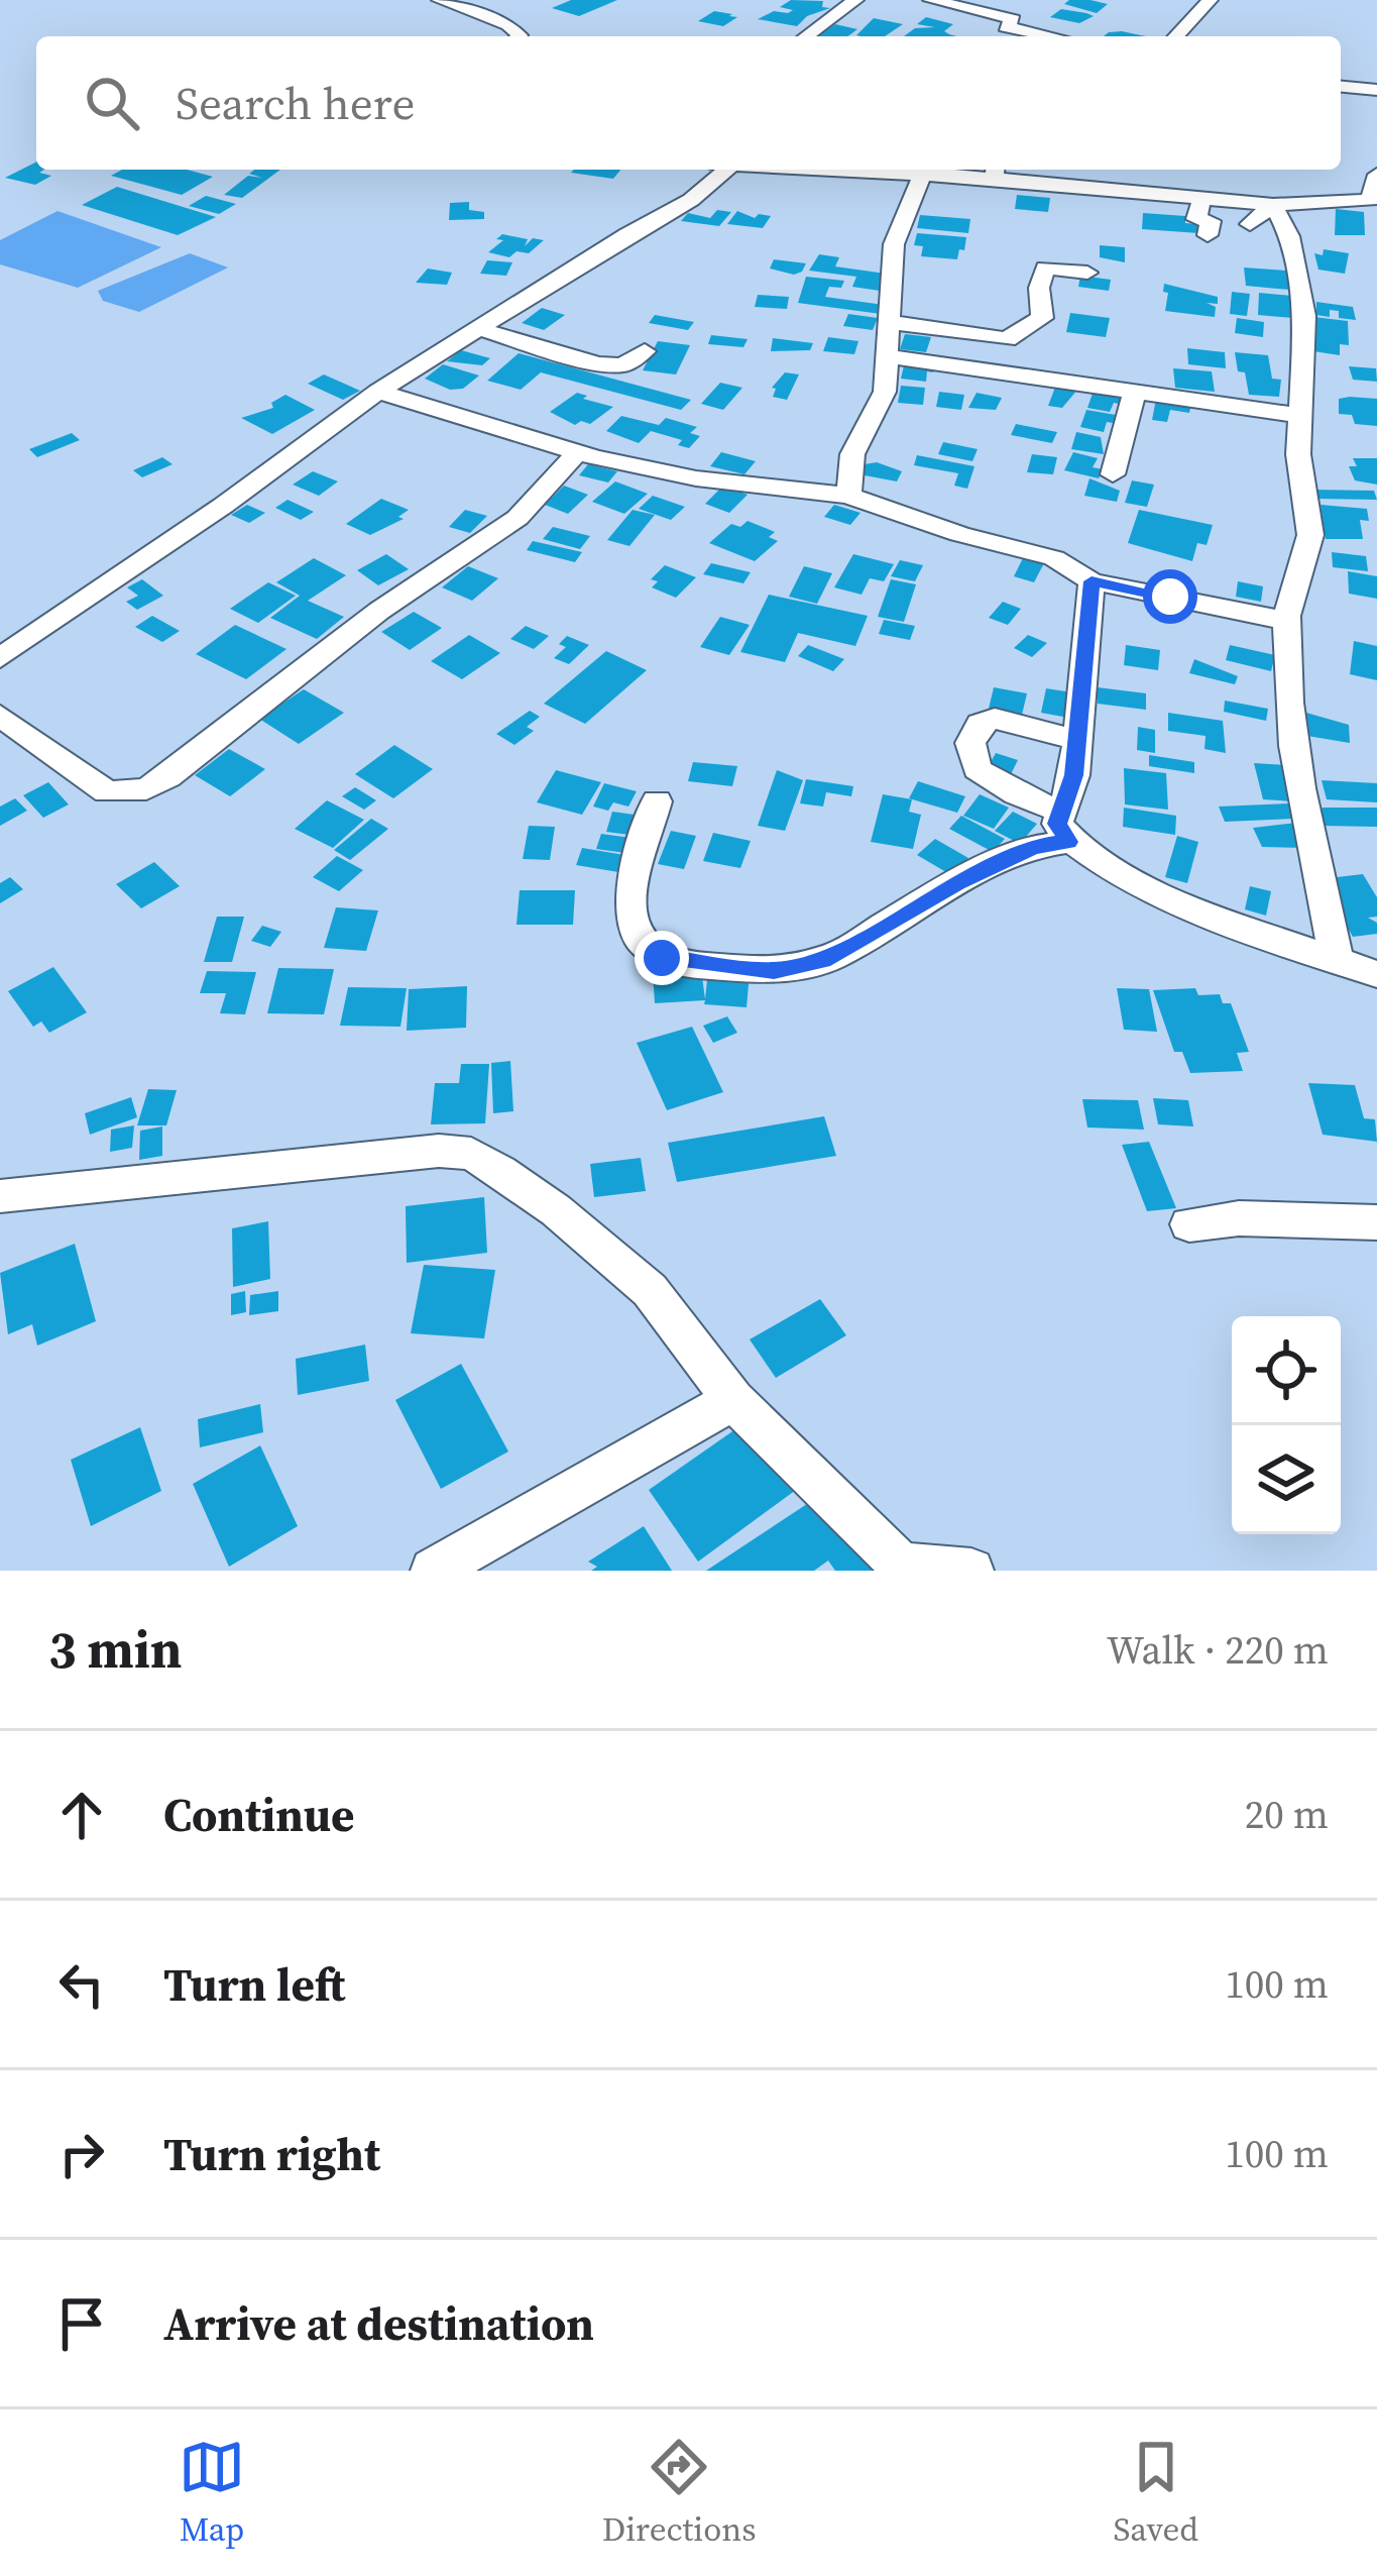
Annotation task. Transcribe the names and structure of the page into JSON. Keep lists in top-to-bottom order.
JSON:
{
  "page": {
    "search": "Search here",
    "heading": ["3 min", "Walk · 220 m"],
    "list": [
      ["Continue", "20 m"],
      ["Turn left", "100 m"],
      ["Turn right", "100 m"],
      "Arrive at destination"
    ],
    "nav": ["Map", "Directions", "Saved"]
  }
}
